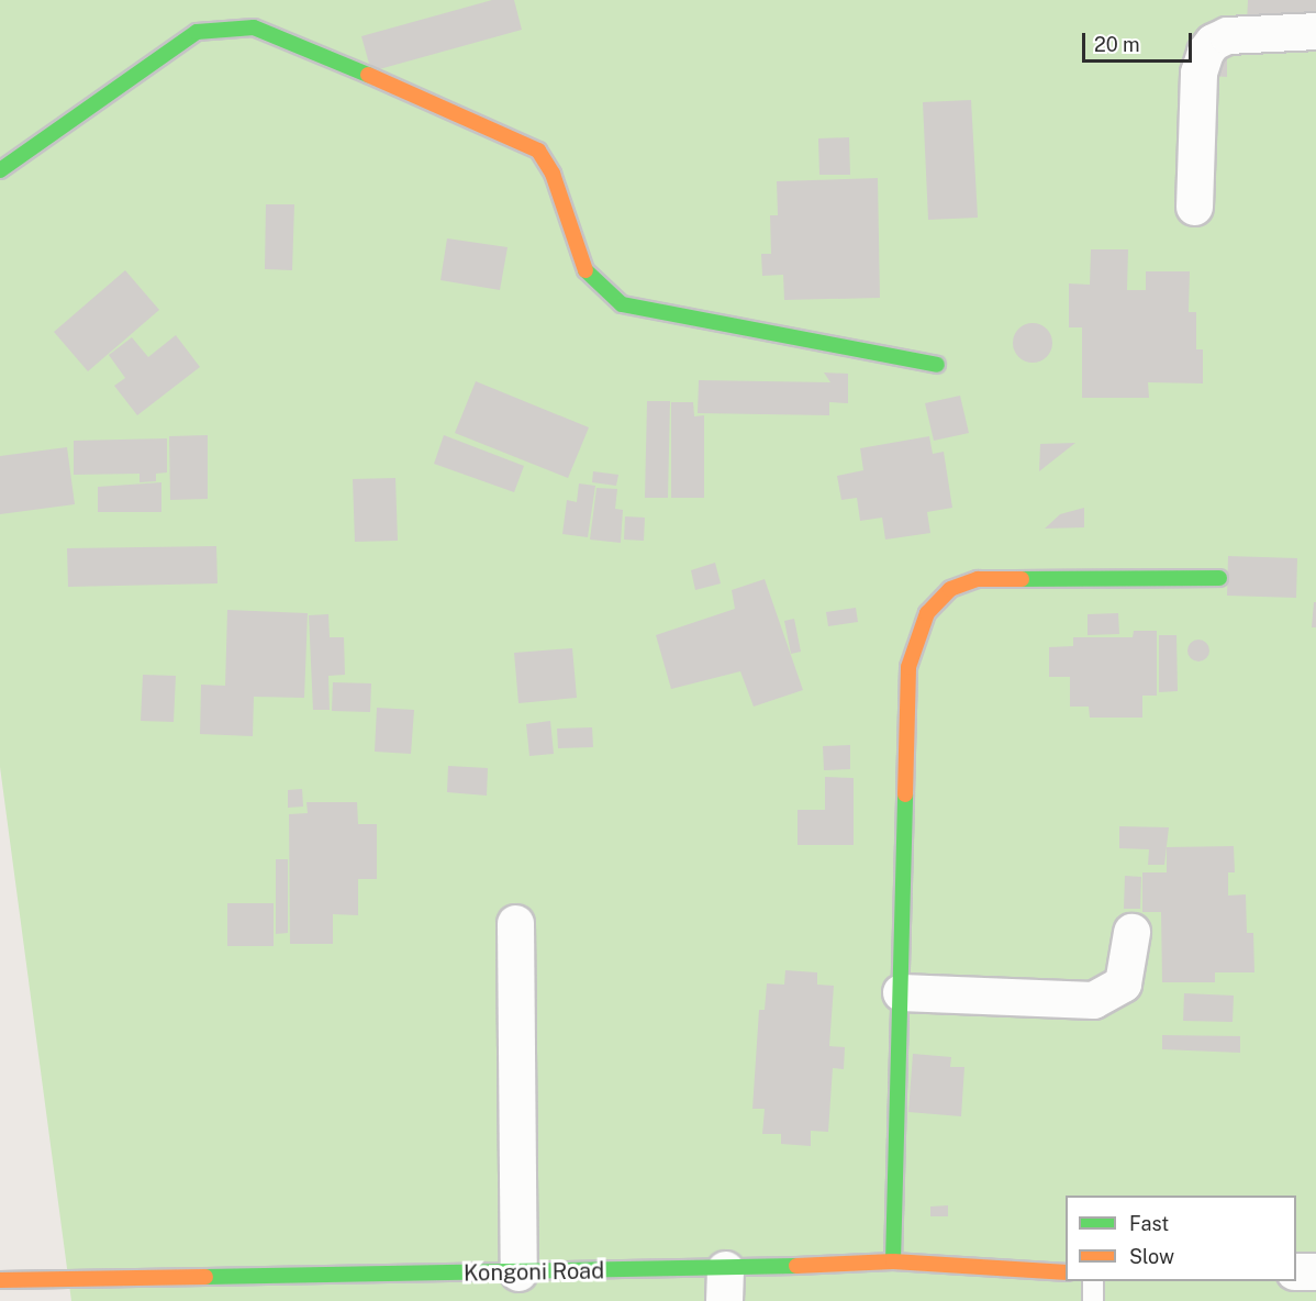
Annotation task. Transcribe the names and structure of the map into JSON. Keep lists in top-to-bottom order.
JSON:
{
  "streets": {
    "street": ["Kongoni Road"]
  },
  "legend": ["Fast", "Slow"],
  "scale_bar": "20 m"
}
